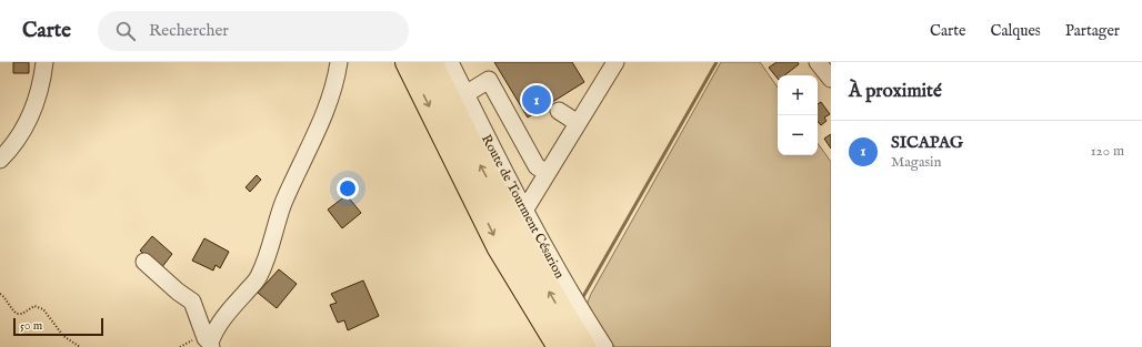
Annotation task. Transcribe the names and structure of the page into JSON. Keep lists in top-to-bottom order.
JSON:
{
  "streets": {
    "street": ["Route de Tourment Césarion"]
  },
  "scale_bar": "50 m",
  "page": {
    "header": "Carte",
    "search": "Rechercher",
    "nav": ["Carte", "Calques", "Partager"],
    "heading": "À proximité",
    "map_buttons": ["+", "−"],
    "pins": "1",
    "list": [
      {
        "mark": "1",
        "name": "SICAPAG",
        "note": "Magasin",
        "value": "120 m"
      }
    ],
    "scale": "50 m"
  }
}
